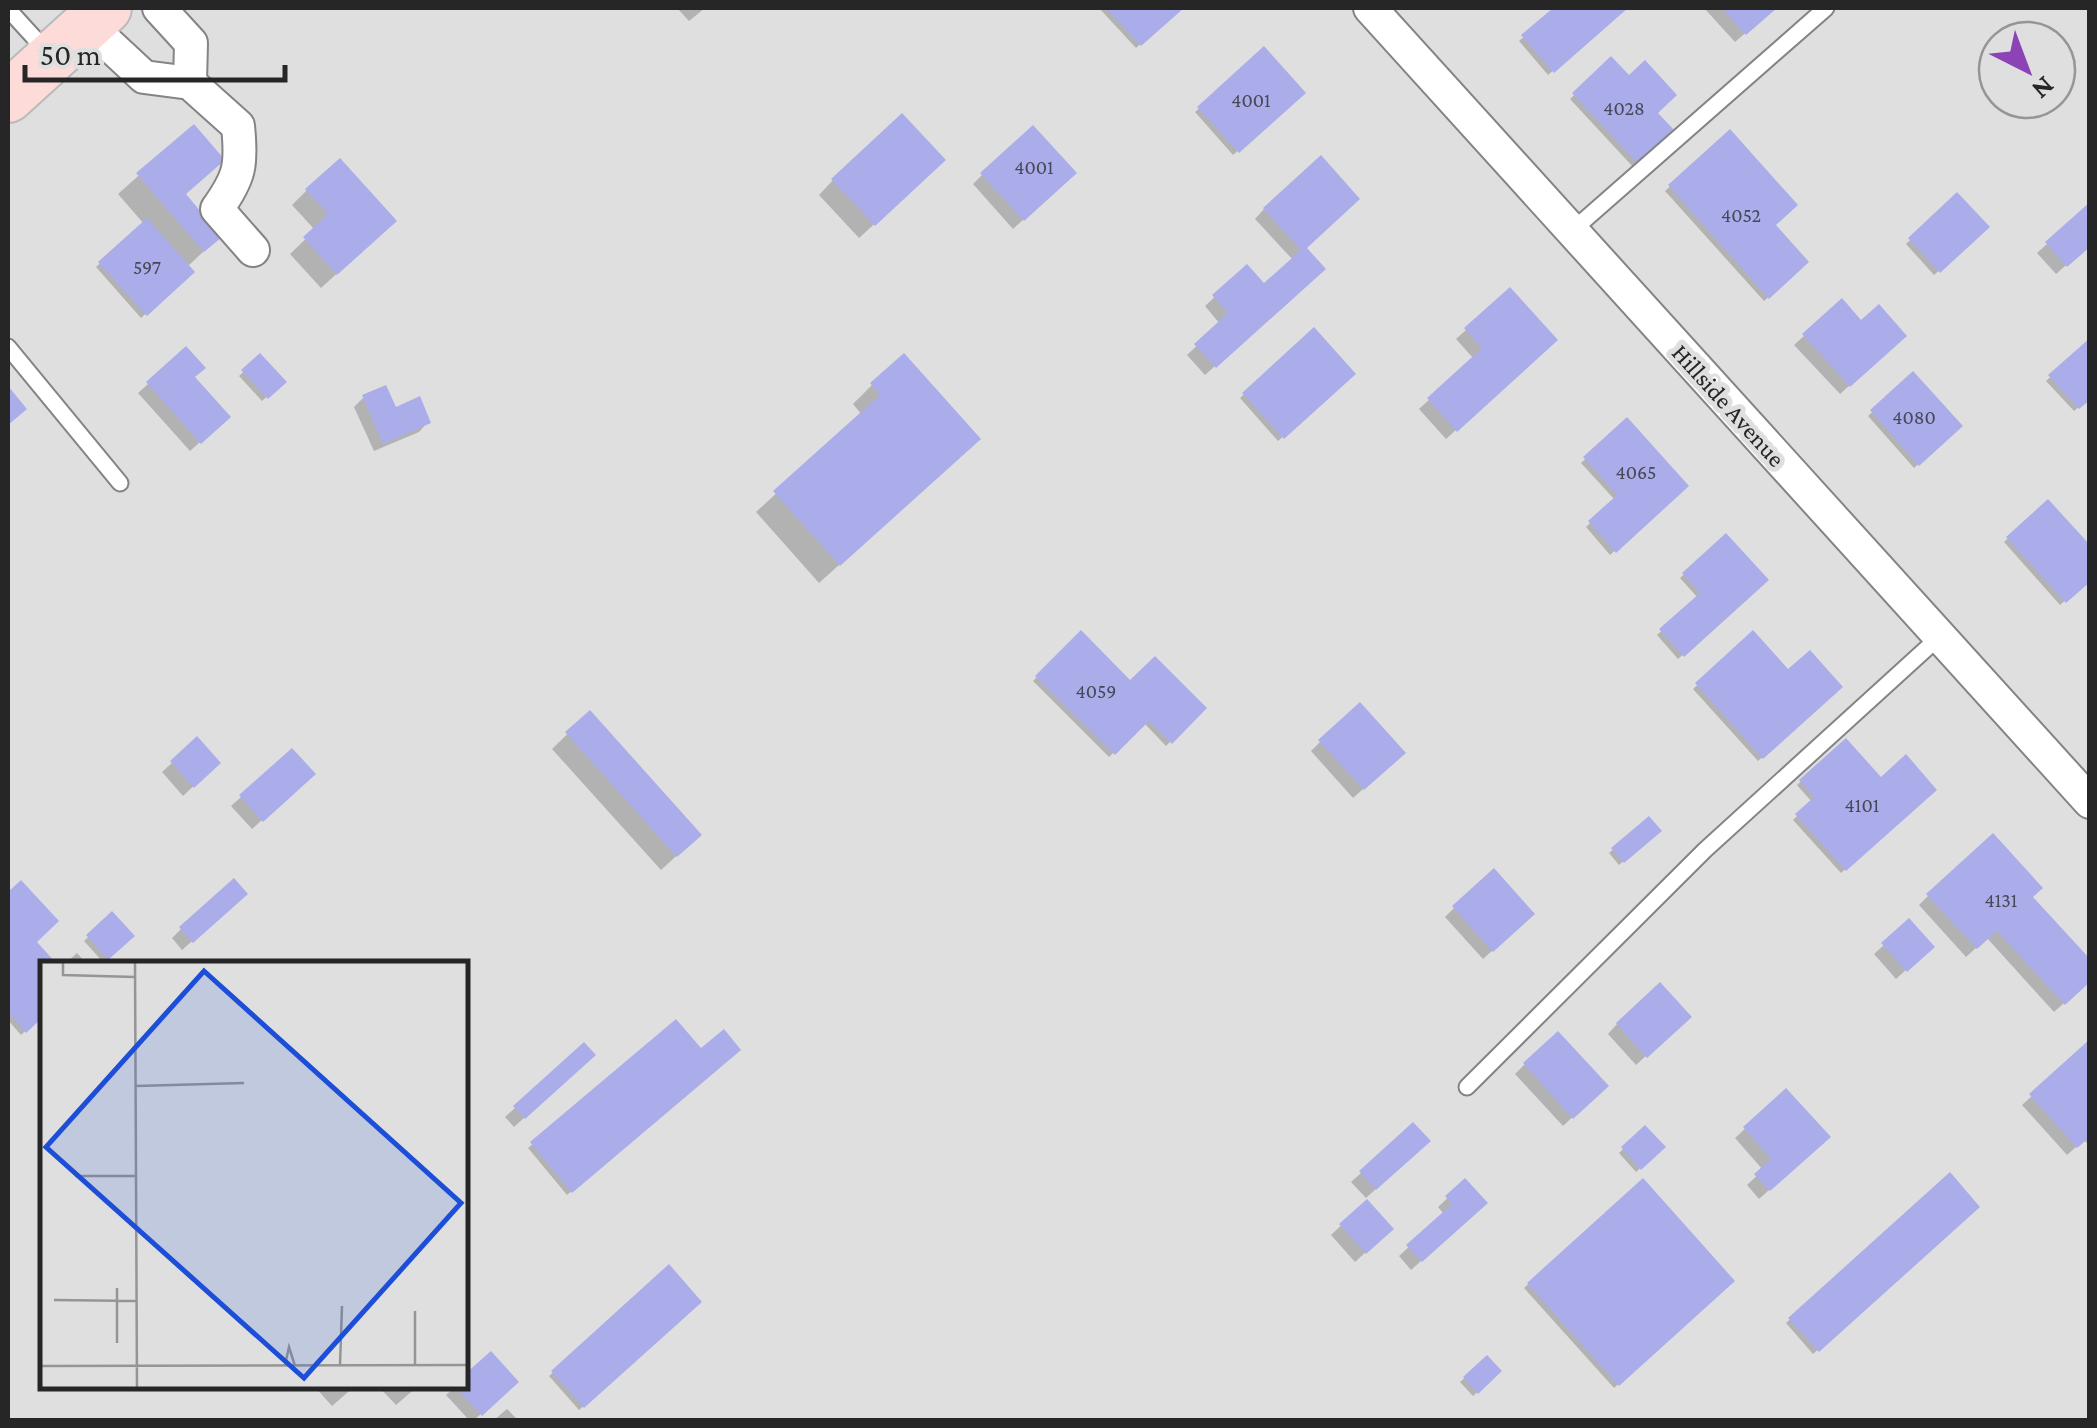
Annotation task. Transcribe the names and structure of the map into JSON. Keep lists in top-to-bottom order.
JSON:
{
  "streets": {
    "street": ["Hillside Avenue"]
  },
  "house_numbers": [
    "4001",
    "4028",
    "4001",
    "4052",
    "597",
    "4080",
    "4065",
    "4059",
    "4101",
    "4131"
  ],
  "scale_bar": "50 m",
  "north": "bottom right"
}
